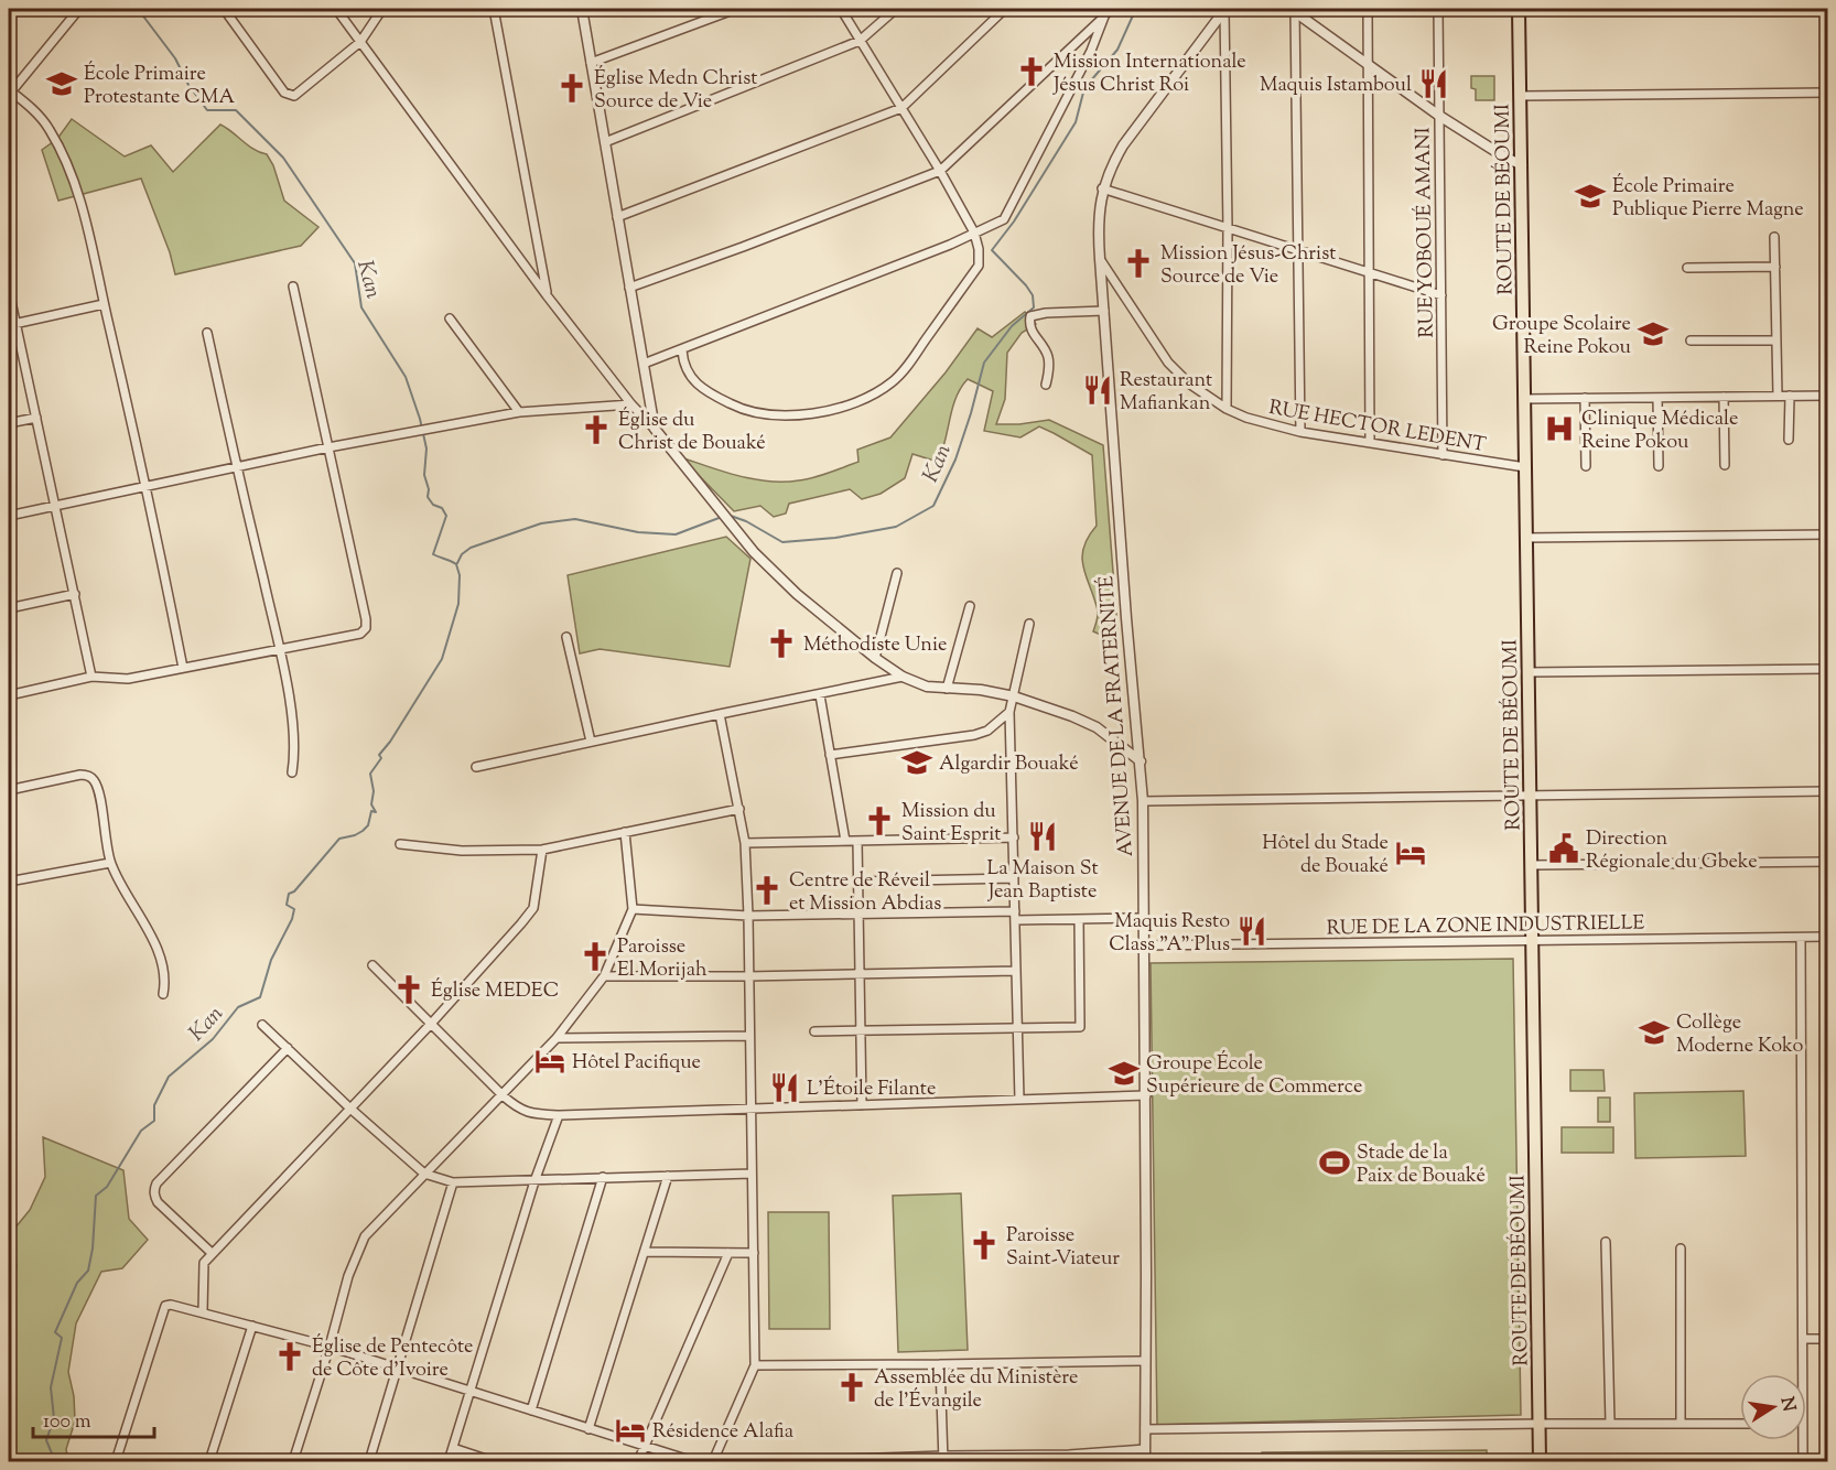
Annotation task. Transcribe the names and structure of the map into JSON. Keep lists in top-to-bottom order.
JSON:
{
  "streets": {
    "main road": ["ROUTE DE BÉOUMI"],
    "street": [
      "RUE YOBOUÉ AMANI",
      "RUE HECTOR LEDENT",
      "AVENUE DE LA FRATERNITÉ",
      "RUE DE LA ZONE INDUSTRIELLE"
    ]
  },
  "crossings": [
    ["ROUTE DE BÉOUMI", "RUE HECTOR LEDENT"],
    ["ROUTE DE BÉOUMI", "RUE DE LA ZONE INDUSTRIELLE"],
    ["RUE YOBOUÉ AMANI", "RUE HECTOR LEDENT"],
    ["RUE HECTOR LEDENT", "AVENUE DE LA FRATERNITÉ"],
    ["AVENUE DE LA FRATERNITÉ", "RUE DE LA ZONE INDUSTRIELLE"]
  ],
  "water": ["Kan"],
  "places": {
    "church": [
      "Mission Internationale Jésus Christ Roi",
      "Église Medn Christ Source de Vie",
      "Mission Jésus-Christ Source de Vie",
      "Église du Christ de Bouaké",
      "Méthodiste Unie",
      "Mission du Saint Esprit",
      "Centre de Réveil et Mission Abdias",
      "Paroisse El Morijah",
      "Église MEDEC",
      "Paroisse Saint-Viateur",
      "Église de Pentecôte de Côte d'Ivoire",
      "Assemblée du Ministère de l'Évangile"
    ],
    "school or university": [
      "École Primaire Protestante CMA",
      "École Primaire Publique Pierre Magne",
      "Groupe Scolaire Reine Pokou",
      "Algardir Bouaké",
      "Collège Moderne Koko",
      "Groupe École Supérieure de Commerce"
    ],
    "restaurant": [
      "Maquis Istamboul",
      "Restaurant Mafiankan",
      "La Maison St Jean Baptiste",
      "Maquis Resto Class \"A\" Plus",
      "L'Étoile Filante"
    ],
    "hospital": ["Clinique Médicale Reine Pokou"],
    "public building": ["Direction Régionale du Gbeke"],
    "hotel": ["Hôtel du Stade de Bouaké", "Hôtel Pacifique", "Résidence Alafia"],
    "sports": ["Stade de la Paix de Bouaké"]
  },
  "scale_bar": "100 m",
  "north": "right"
}
